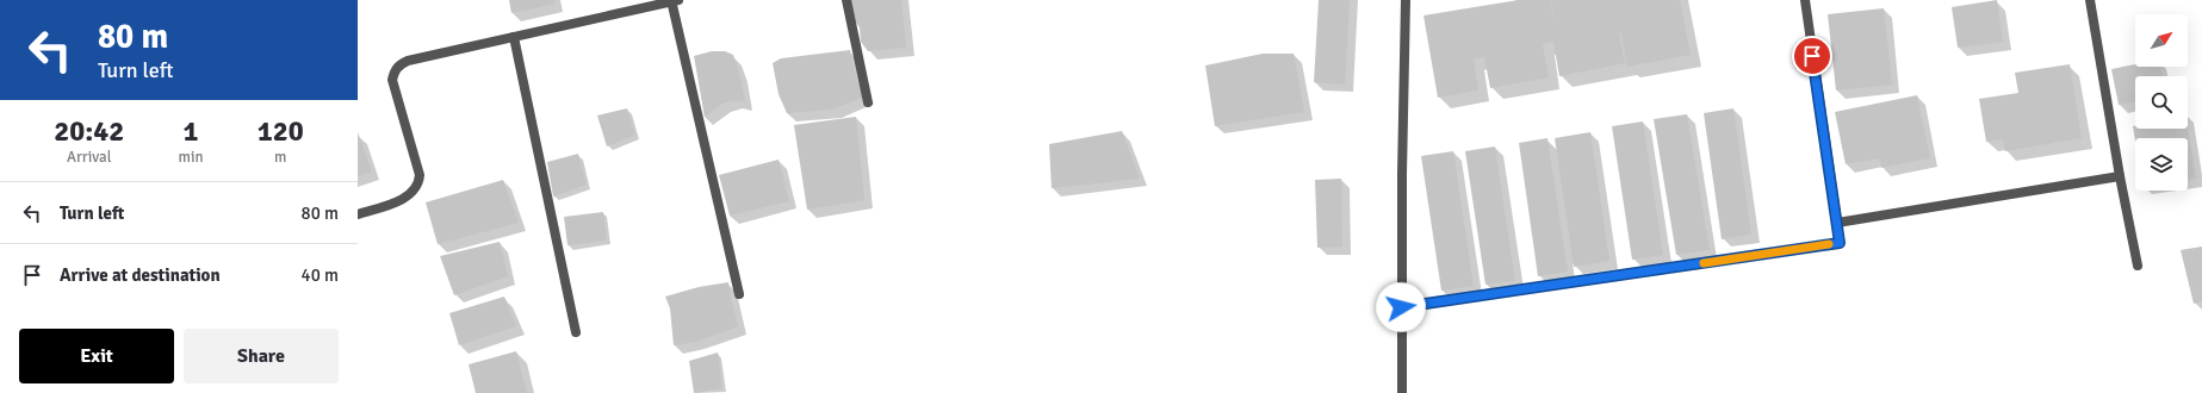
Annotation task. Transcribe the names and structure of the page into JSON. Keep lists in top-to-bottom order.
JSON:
{
  "north": "top right",
  "page": {
    "turn": ["80 m", "Turn left"],
    "eta": [
      "20:42",
      "Arrival",
      "1",
      "min",
      "120",
      "m"
    ],
    "list": [
      {
        "name": "Turn left",
        "value": "80 m"
      },
      {
        "name": "Arrive at destination",
        "value": "40 m"
      }
    ],
    "buttons": ["Exit", "Share"]
  }
}
